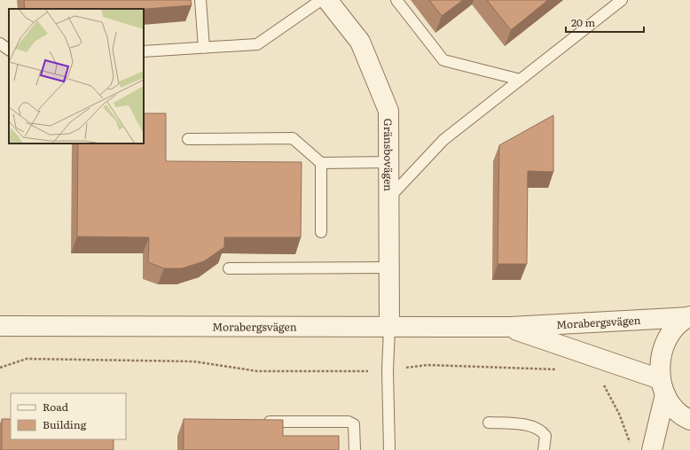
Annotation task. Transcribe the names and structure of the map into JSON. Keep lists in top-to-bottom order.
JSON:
{
  "streets": {
    "street": ["Gränsbovägen", "Morabergsvägen"]
  },
  "crossings": [
    ["Gränsbovägen", "Morabergsvägen"]
  ],
  "legend": ["Road", "Building"],
  "scale_bar": "20 m"
}
